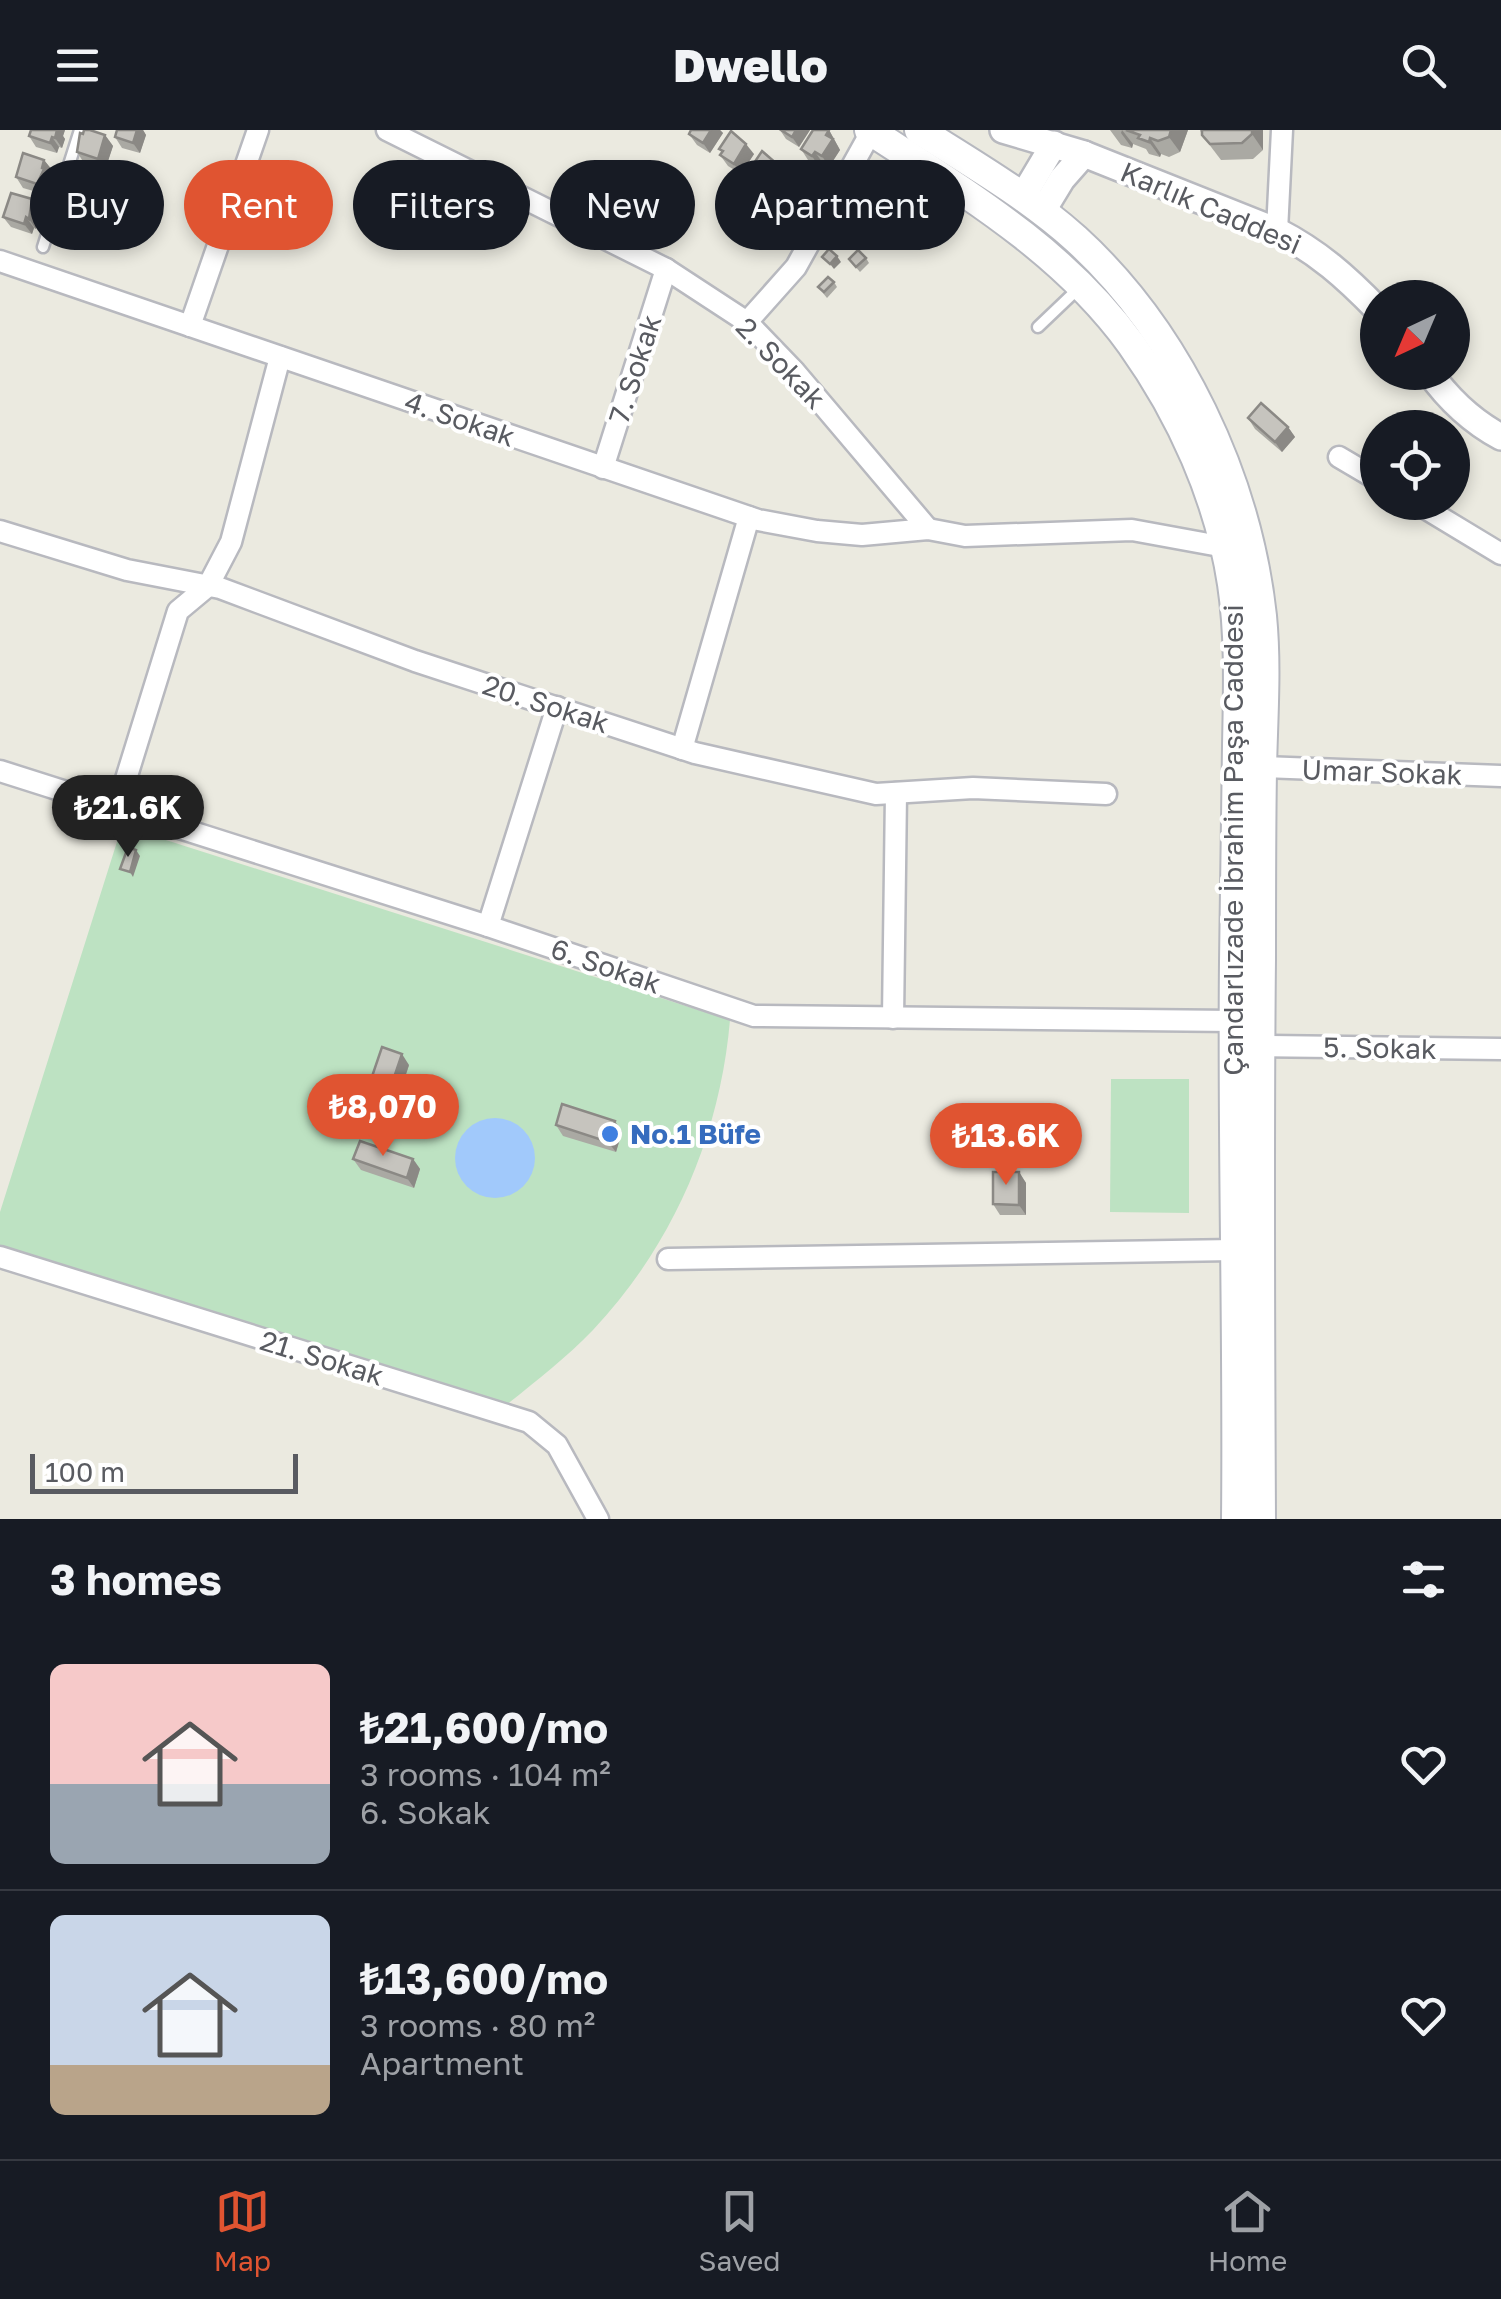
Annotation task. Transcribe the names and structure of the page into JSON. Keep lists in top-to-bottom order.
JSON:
{
  "streets": {
    "main road": ["Çandarlızade İbrahim Paşa Caddesi"],
    "street": [
      "Karlık Caddesi",
      "2. Sokak",
      "7. Sokak",
      "4. Sokak",
      "20. Sokak",
      "Umar Sokak",
      "6. Sokak",
      "5. Sokak",
      "21. Sokak"
    ]
  },
  "crossings": [
    ["2. Sokak", "7. Sokak"],
    ["2. Sokak", "4. Sokak"],
    ["7. Sokak", "4. Sokak"],
    ["4. Sokak", "Çandarlızade İbrahim Paşa Caddesi"],
    ["Umar Sokak", "Çandarlızade İbrahim Paşa Caddesi"],
    ["Çandarlızade İbrahim Paşa Caddesi", "6. Sokak"],
    ["Çandarlızade İbrahim Paşa Caddesi", "5. Sokak"]
  ],
  "places": ["No.1 Büfe"],
  "scale_bar": "100 m",
  "north": "bottom left",
  "page": {
    "header": "Dwello",
    "chip": [
      "Buy",
      "Rent",
      "Filters",
      "New",
      "Apartment"
    ],
    "price": ["₺21.6K", "₺8,070", "₺13.6K"],
    "scale": "100 m",
    "heading": "3 homes",
    "list": [
      {
        "name": "₺21,600/mo",
        "note": "3 rooms · 104 m² · 6. Sokak"
      },
      {
        "name": "₺13,600/mo",
        "note": "3 rooms · 80 m² · Apartment"
      }
    ],
    "tabs": ["Map", "Saved", "Home"]
  }
}
